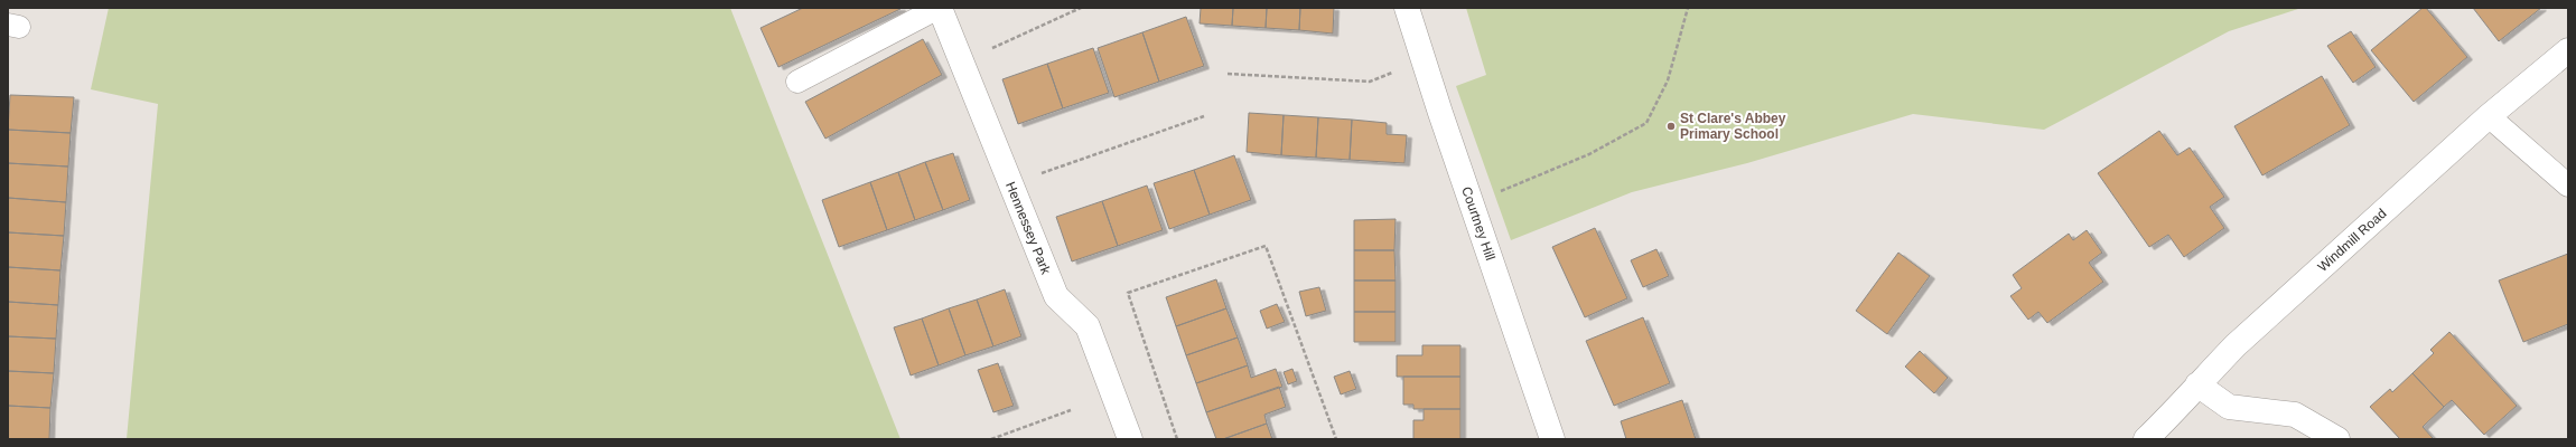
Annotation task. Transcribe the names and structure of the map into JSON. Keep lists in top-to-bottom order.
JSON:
{
  "streets": {
    "street": ["Courtney Hill", "Hennessey Park", "Windmill Road"]
  },
  "places": ["St Clare's Abbey Primary School"]
}
